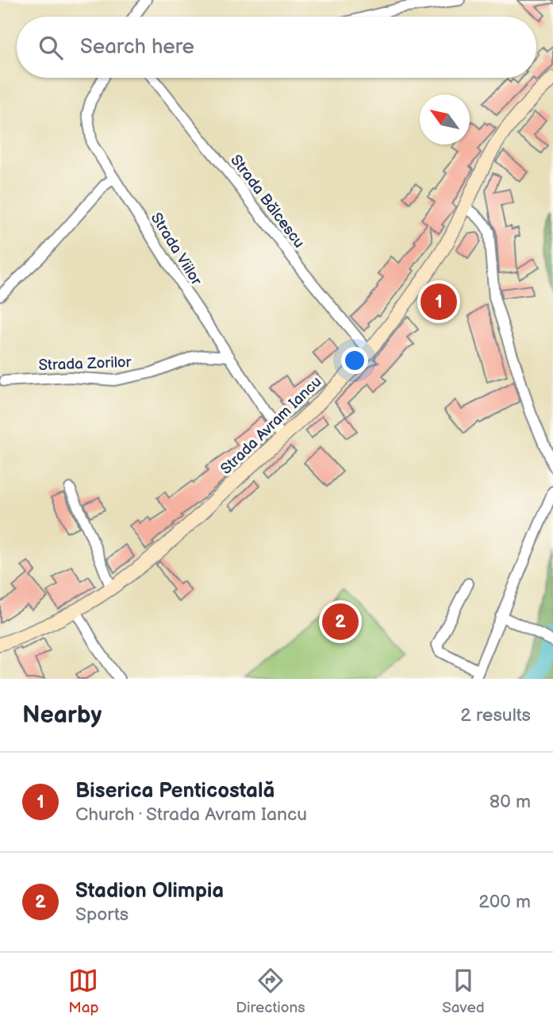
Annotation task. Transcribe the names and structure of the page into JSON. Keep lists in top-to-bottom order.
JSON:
{
  "streets": {
    "main road": ["Strada Avram Iancu"],
    "street": ["Strada Bălcescu", "Strada Viilor", "Strada Zorilor"]
  },
  "crossings": [
    ["Strada Bălcescu", "Strada Avram Iancu"],
    ["Strada Viilor", "Strada Zorilor"],
    ["Strada Viilor", "Strada Avram Iancu"]
  ],
  "north": "top left",
  "page": {
    "search": "Search here",
    "pins": ["1", "2"],
    "heading": ["Nearby", "2 results"],
    "list": [
      {
        "mark": "1",
        "name": "Biserica Penticostală",
        "note": "Church · Strada Avram Iancu",
        "value": "80 m"
      },
      {
        "mark": "2",
        "name": "Stadion Olimpia",
        "note": "Sports",
        "value": "200 m"
      }
    ],
    "nav": ["Map", "Directions", "Saved"]
  }
}
